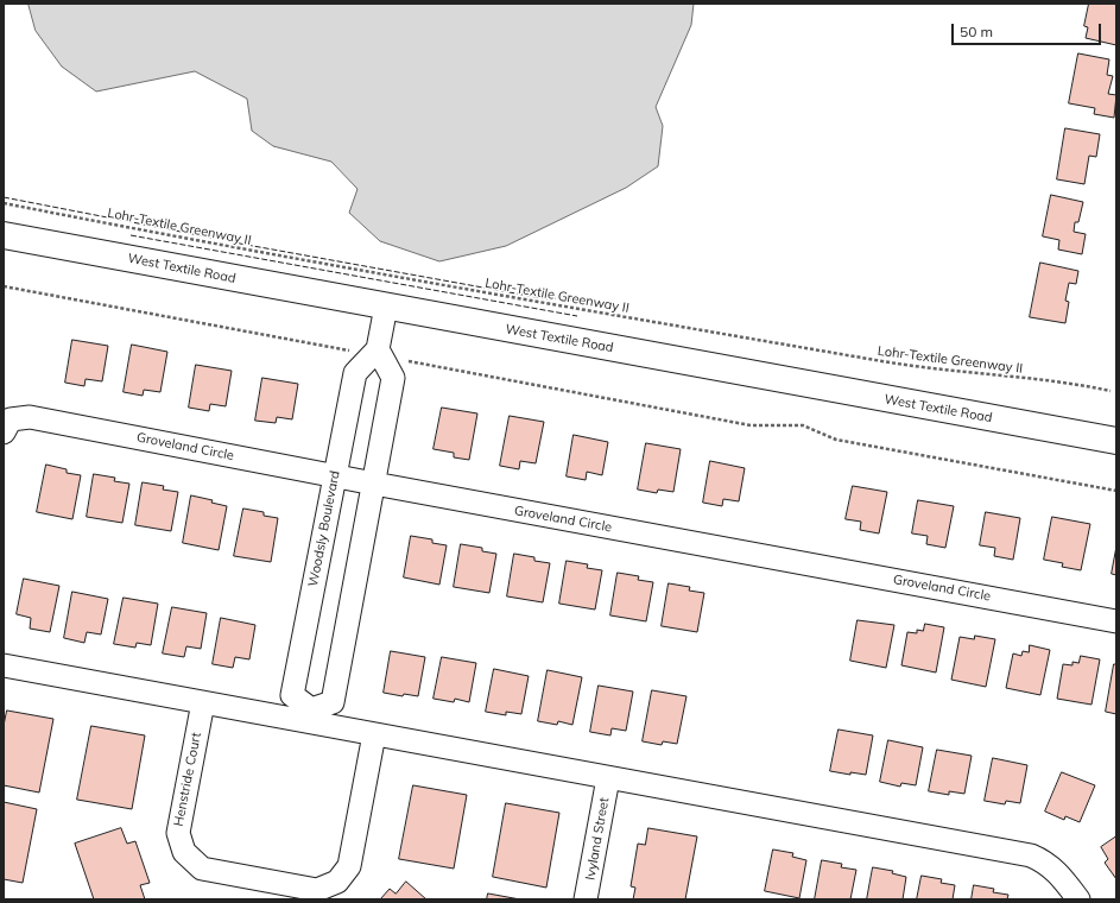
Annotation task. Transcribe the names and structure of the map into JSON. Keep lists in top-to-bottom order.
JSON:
{
  "streets": {
    "main road": ["West Textile Road"],
    "street": [
      "Groveland Circle",
      "Woodsly Boulevard",
      "Henstride Court",
      "Ivyland Street"
    ],
    "path": ["Lohr-Textile Greenway II"]
  },
  "crossings": [
    ["Groveland Circle", "Woodsly Boulevard"]
  ],
  "scale_bar": "50 m"
}
